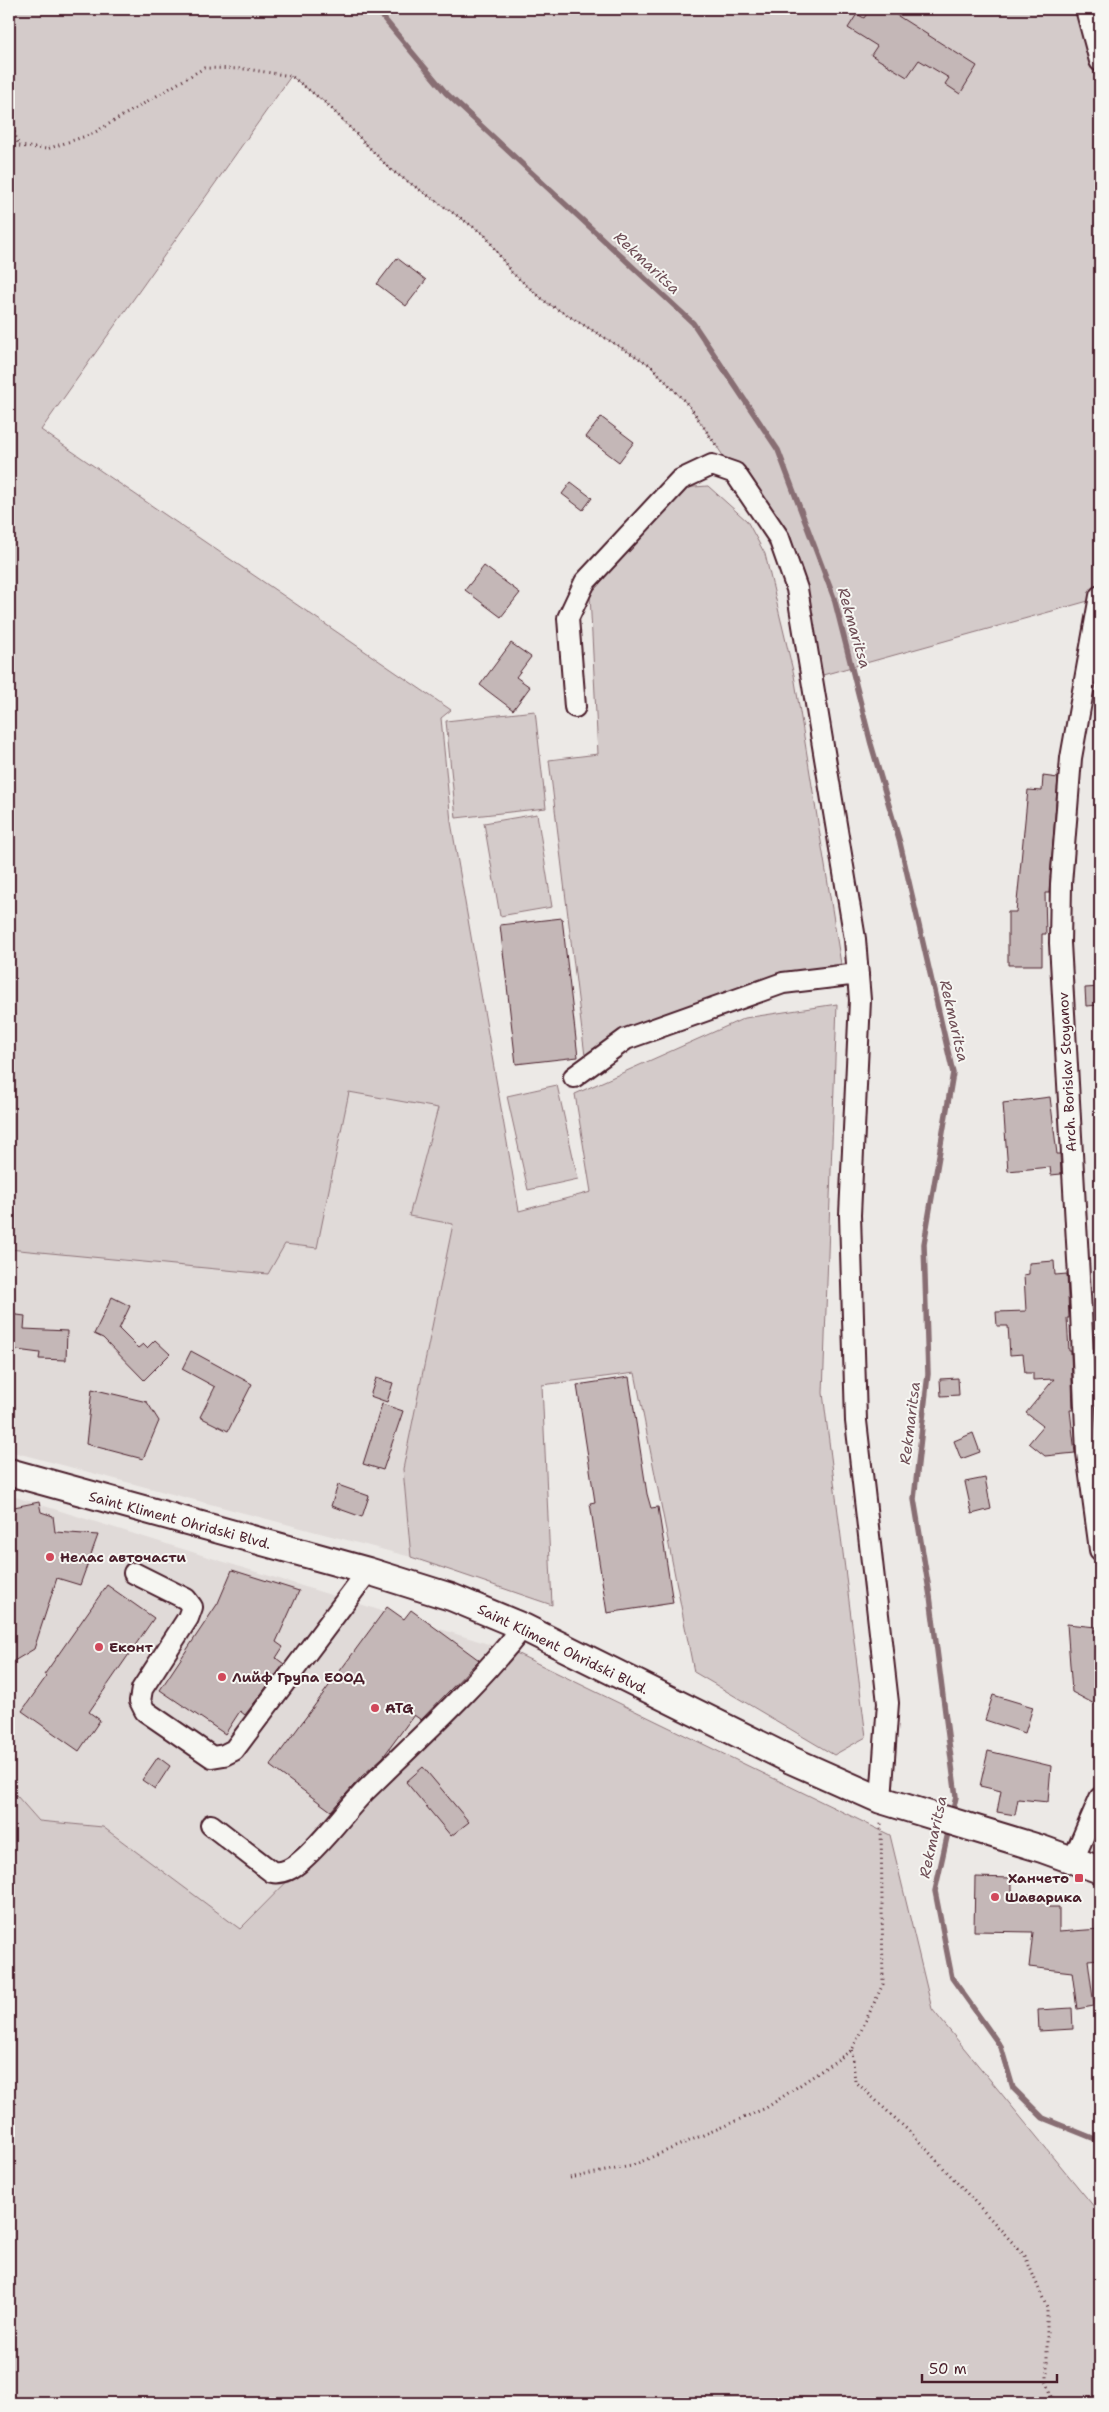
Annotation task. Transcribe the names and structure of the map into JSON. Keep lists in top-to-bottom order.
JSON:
{
  "streets": {
    "main road": ["Saint Kliment Ohridski Blvd."],
    "street": ["Аrch. Borislav Stoyanov"]
  },
  "water": ["Rekmaritsa"],
  "places": {
    "other": [
      "Нелас авточасти",
      "Еконт",
      "Лийф Група ЕООД",
      "ATG",
      "Шаварика"
    ],
    "transit": ["Ханчето"]
  },
  "scale_bar": "50 m"
}
